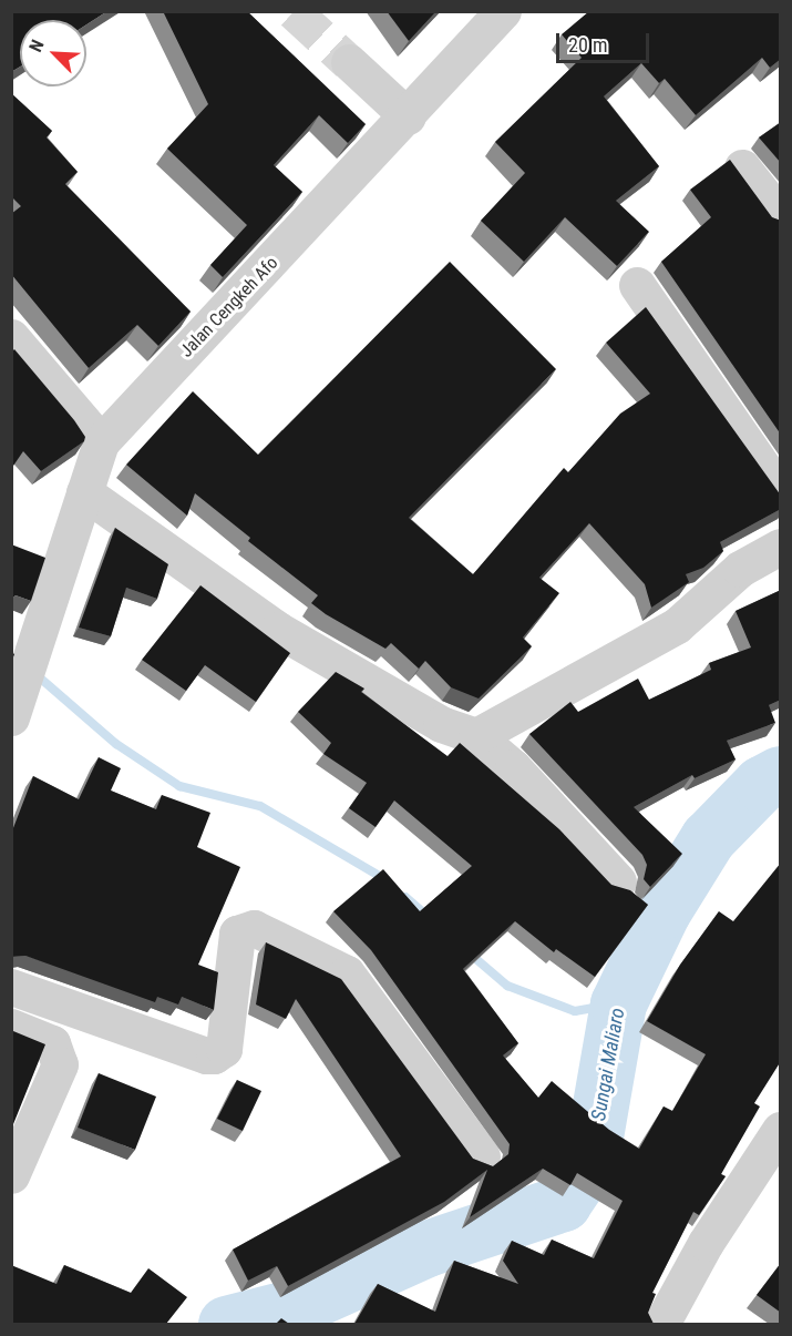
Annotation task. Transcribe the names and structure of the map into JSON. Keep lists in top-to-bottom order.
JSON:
{
  "streets": {
    "street": ["Jalan Cengkeh Afo"]
  },
  "water": ["Sungai Maliaro"],
  "scale_bar": "20 m",
  "north": "top left"
}
